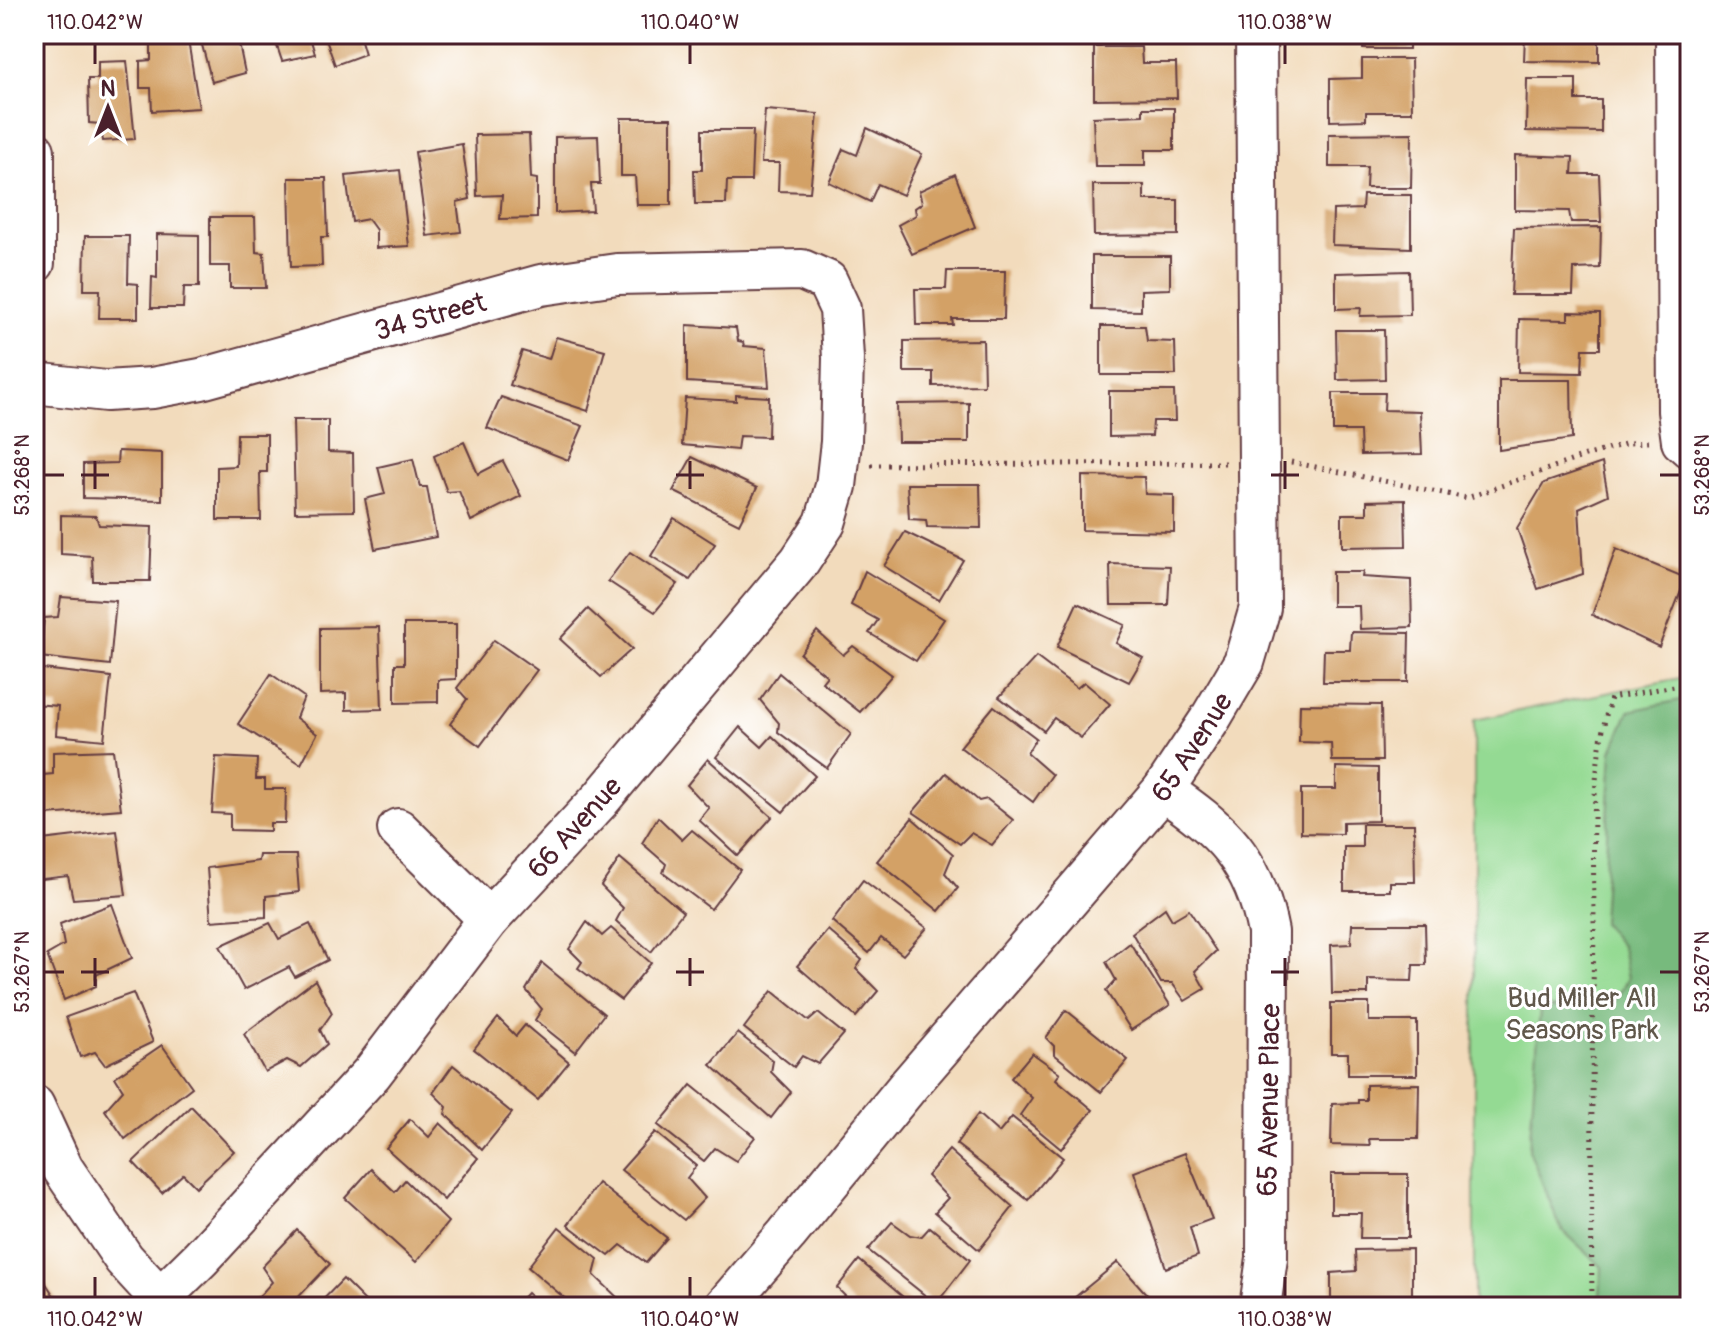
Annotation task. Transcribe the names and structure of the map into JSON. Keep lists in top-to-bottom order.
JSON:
{
  "streets": {
    "street": [
      "34 Street",
      "65 Avenue",
      "66 Avenue",
      "65 Avenue Place"
    ]
  },
  "crossings": [
    ["34 Street", "66 Avenue"],
    ["65 Avenue", "65 Avenue Place"]
  ],
  "parks": ["Bud Miller All Seasons Park"],
  "north": "top",
  "coordinates": [
    "110.042°W",
    "110.040°W",
    "110.038°W",
    "53.268°N",
    "53.267°N"
  ]
}
